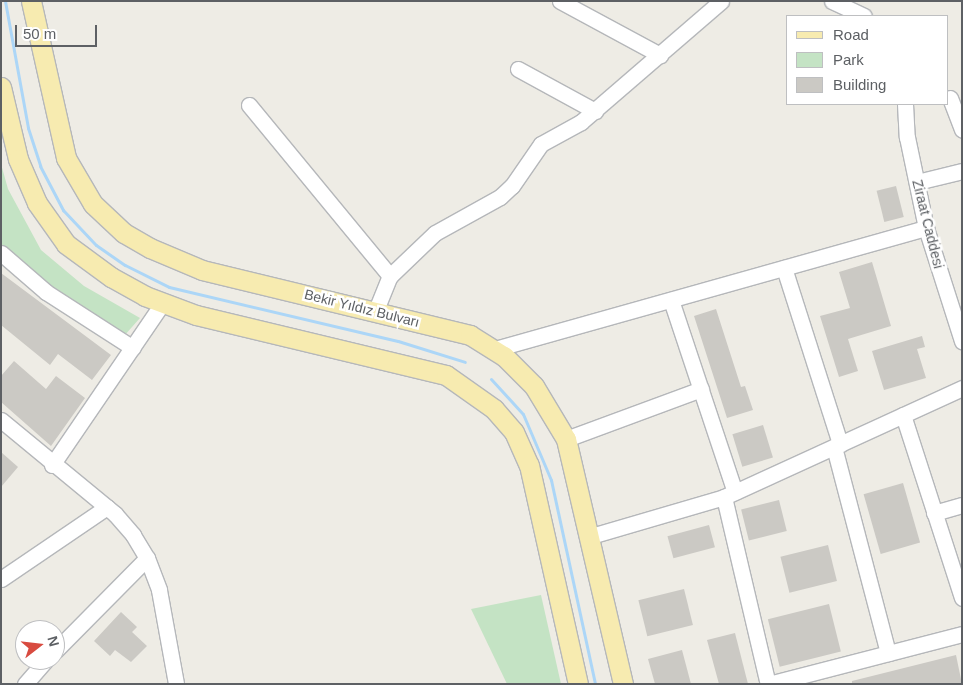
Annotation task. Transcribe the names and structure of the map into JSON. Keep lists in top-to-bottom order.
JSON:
{
  "streets": {
    "main road": ["Bekir Yıldız Bulvarı"],
    "street": ["Ziraat Caddesi"]
  },
  "legend": ["Road", "Park", "Building"],
  "scale_bar": "50 m",
  "north": "right"
}
